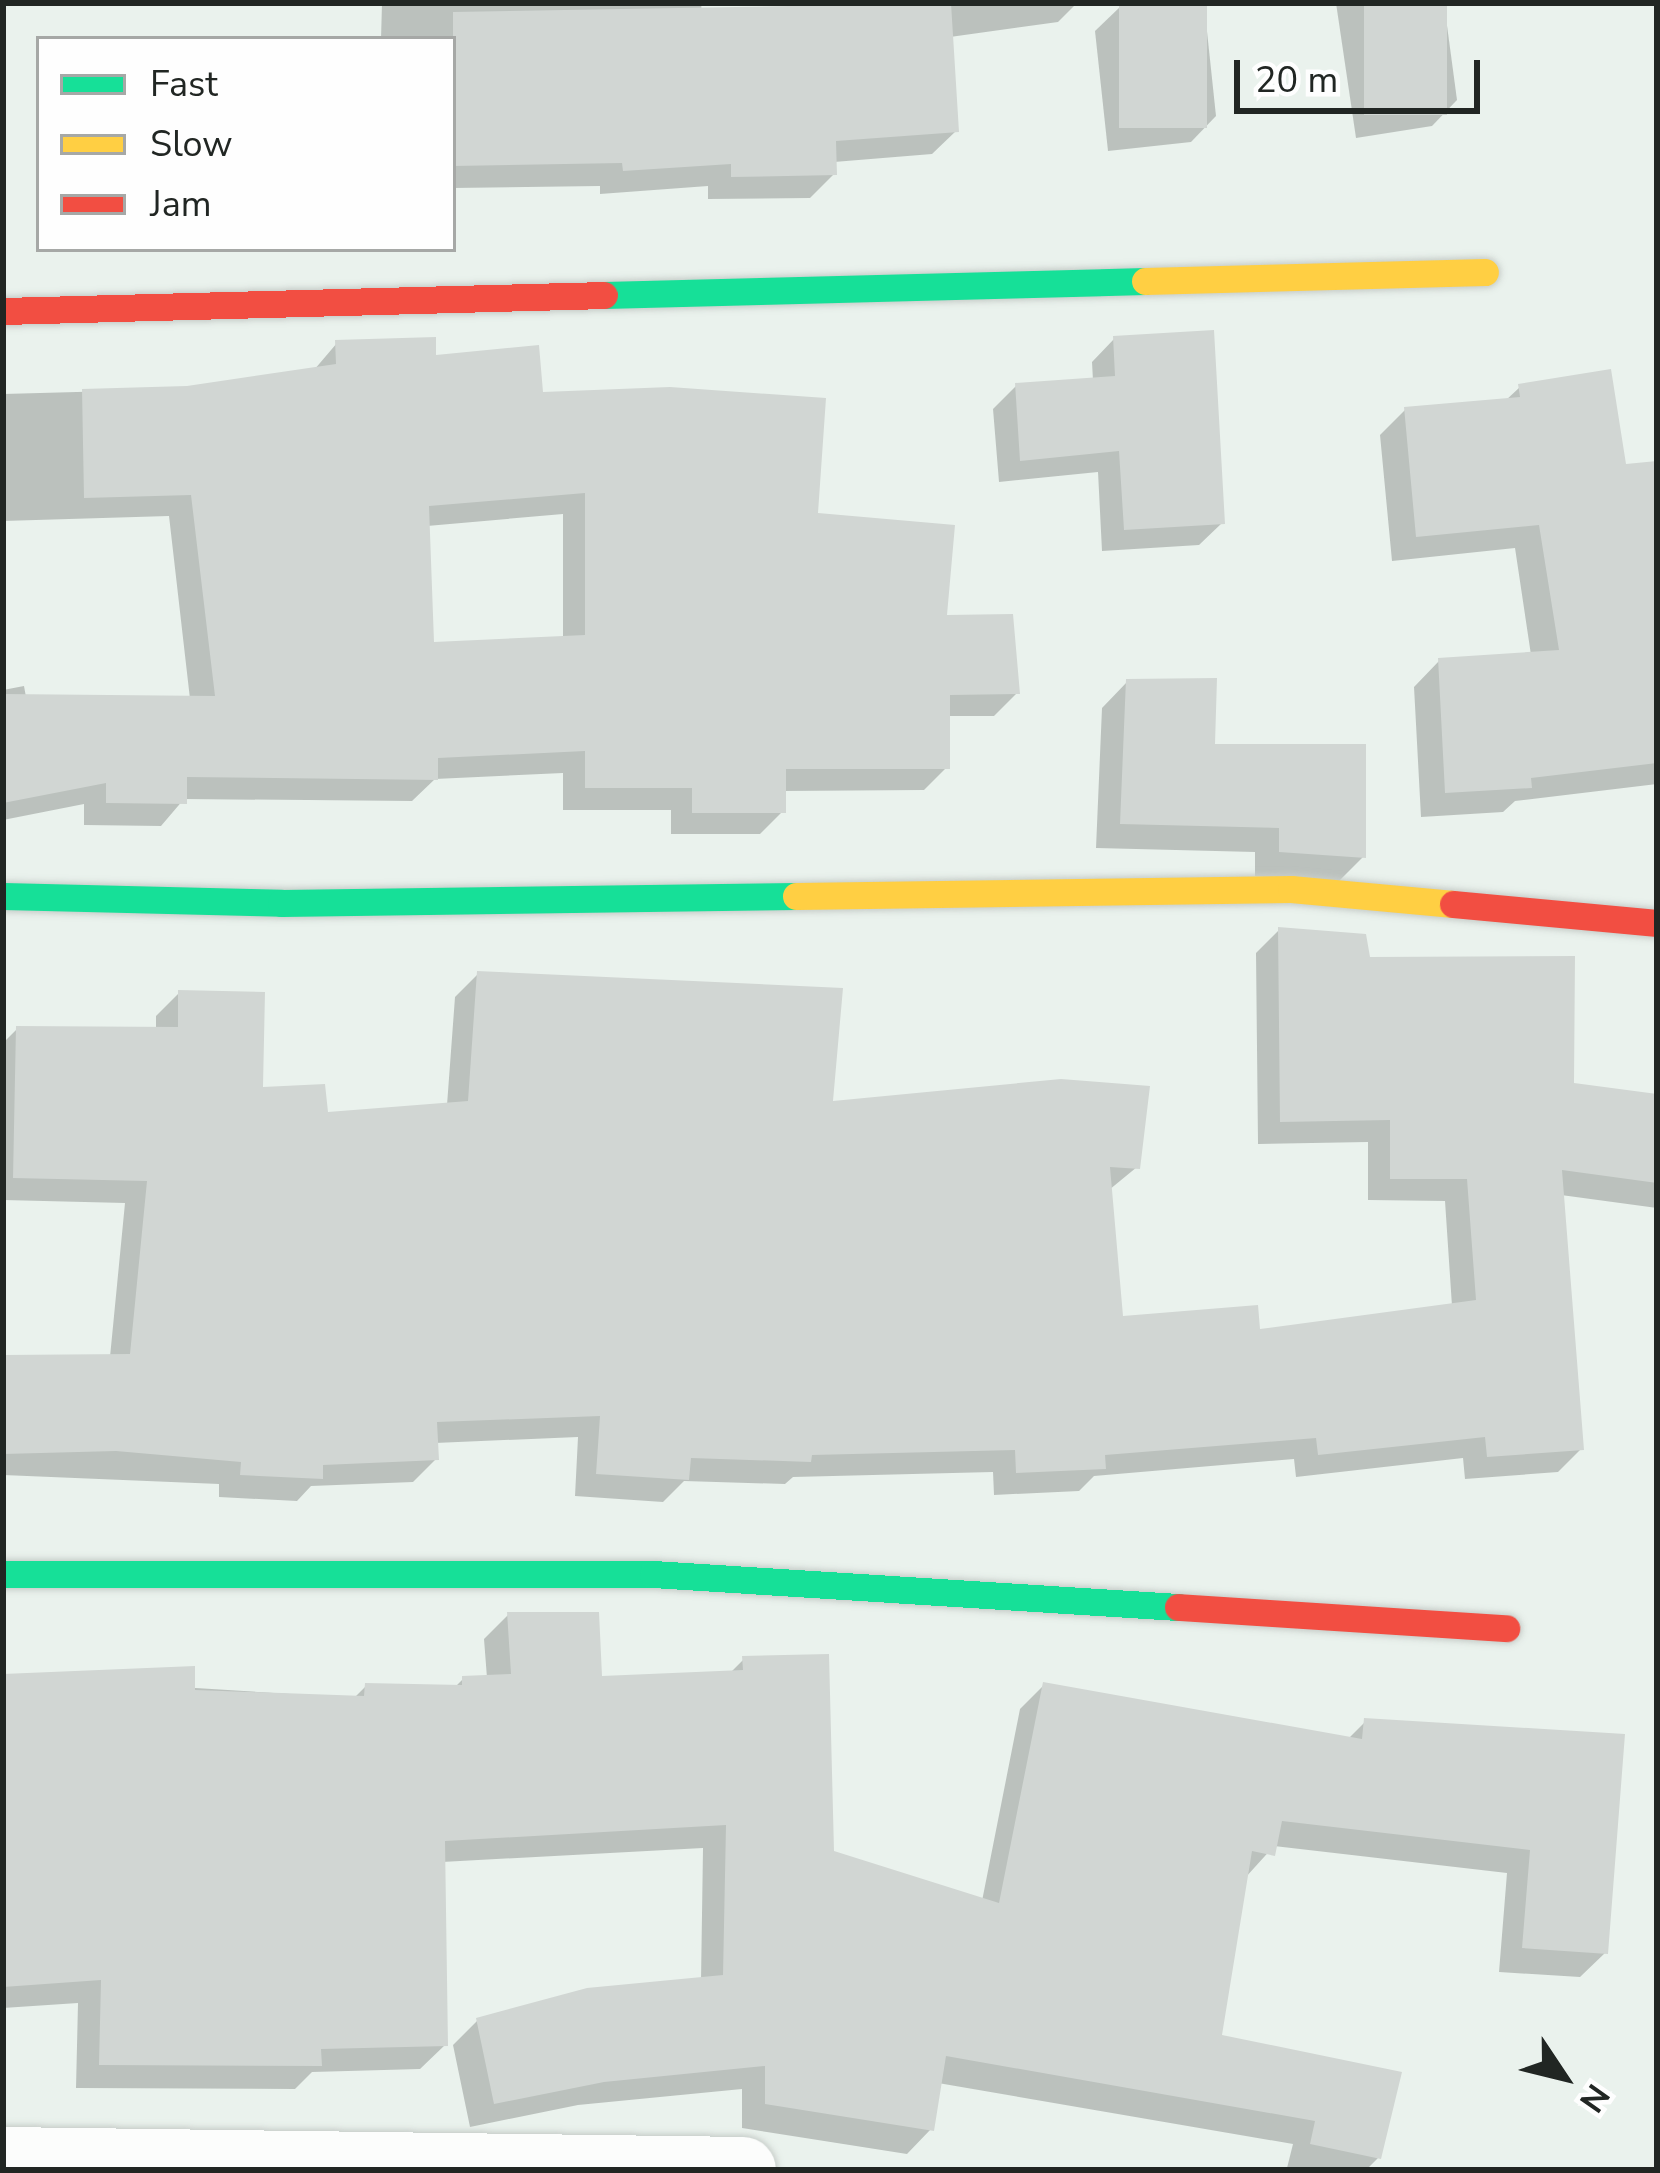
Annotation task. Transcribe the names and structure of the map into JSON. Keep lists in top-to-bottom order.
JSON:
{
  "legend": ["Fast", "Slow", "Jam"],
  "scale_bar": "20 m",
  "north": "bottom right"
}
